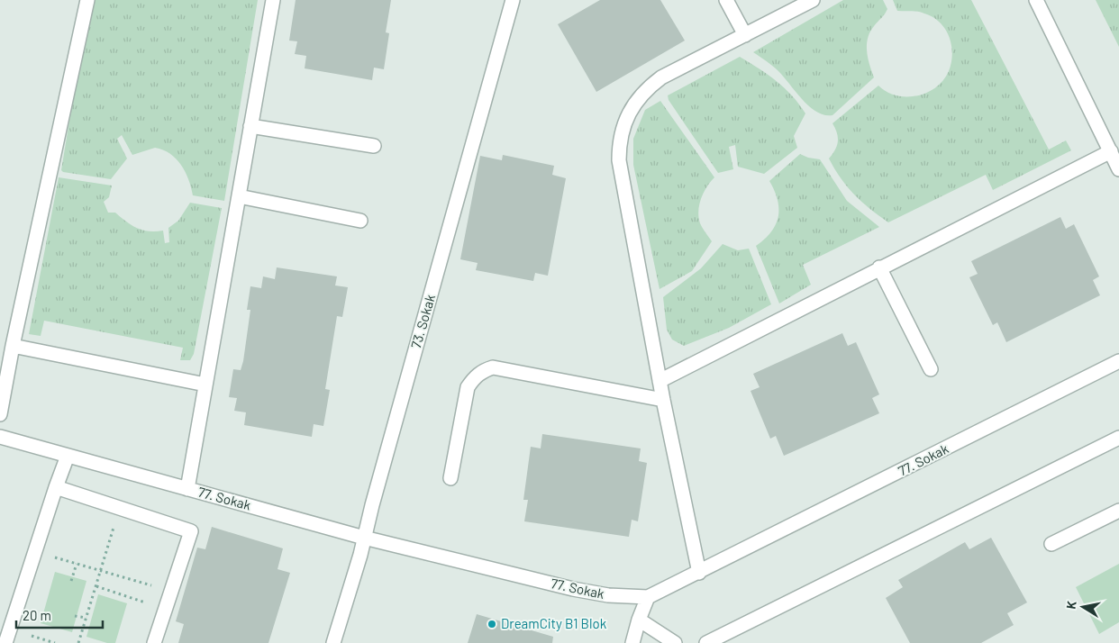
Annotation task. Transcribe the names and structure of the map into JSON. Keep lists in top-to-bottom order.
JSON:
{
  "streets": {
    "street": ["73. Sokak", "77. Sokak"]
  },
  "crossings": [
    ["73. Sokak", "77. Sokak"]
  ],
  "places": ["DreamCity B1 Blok"],
  "scale_bar": "20 m",
  "north": "left"
}
